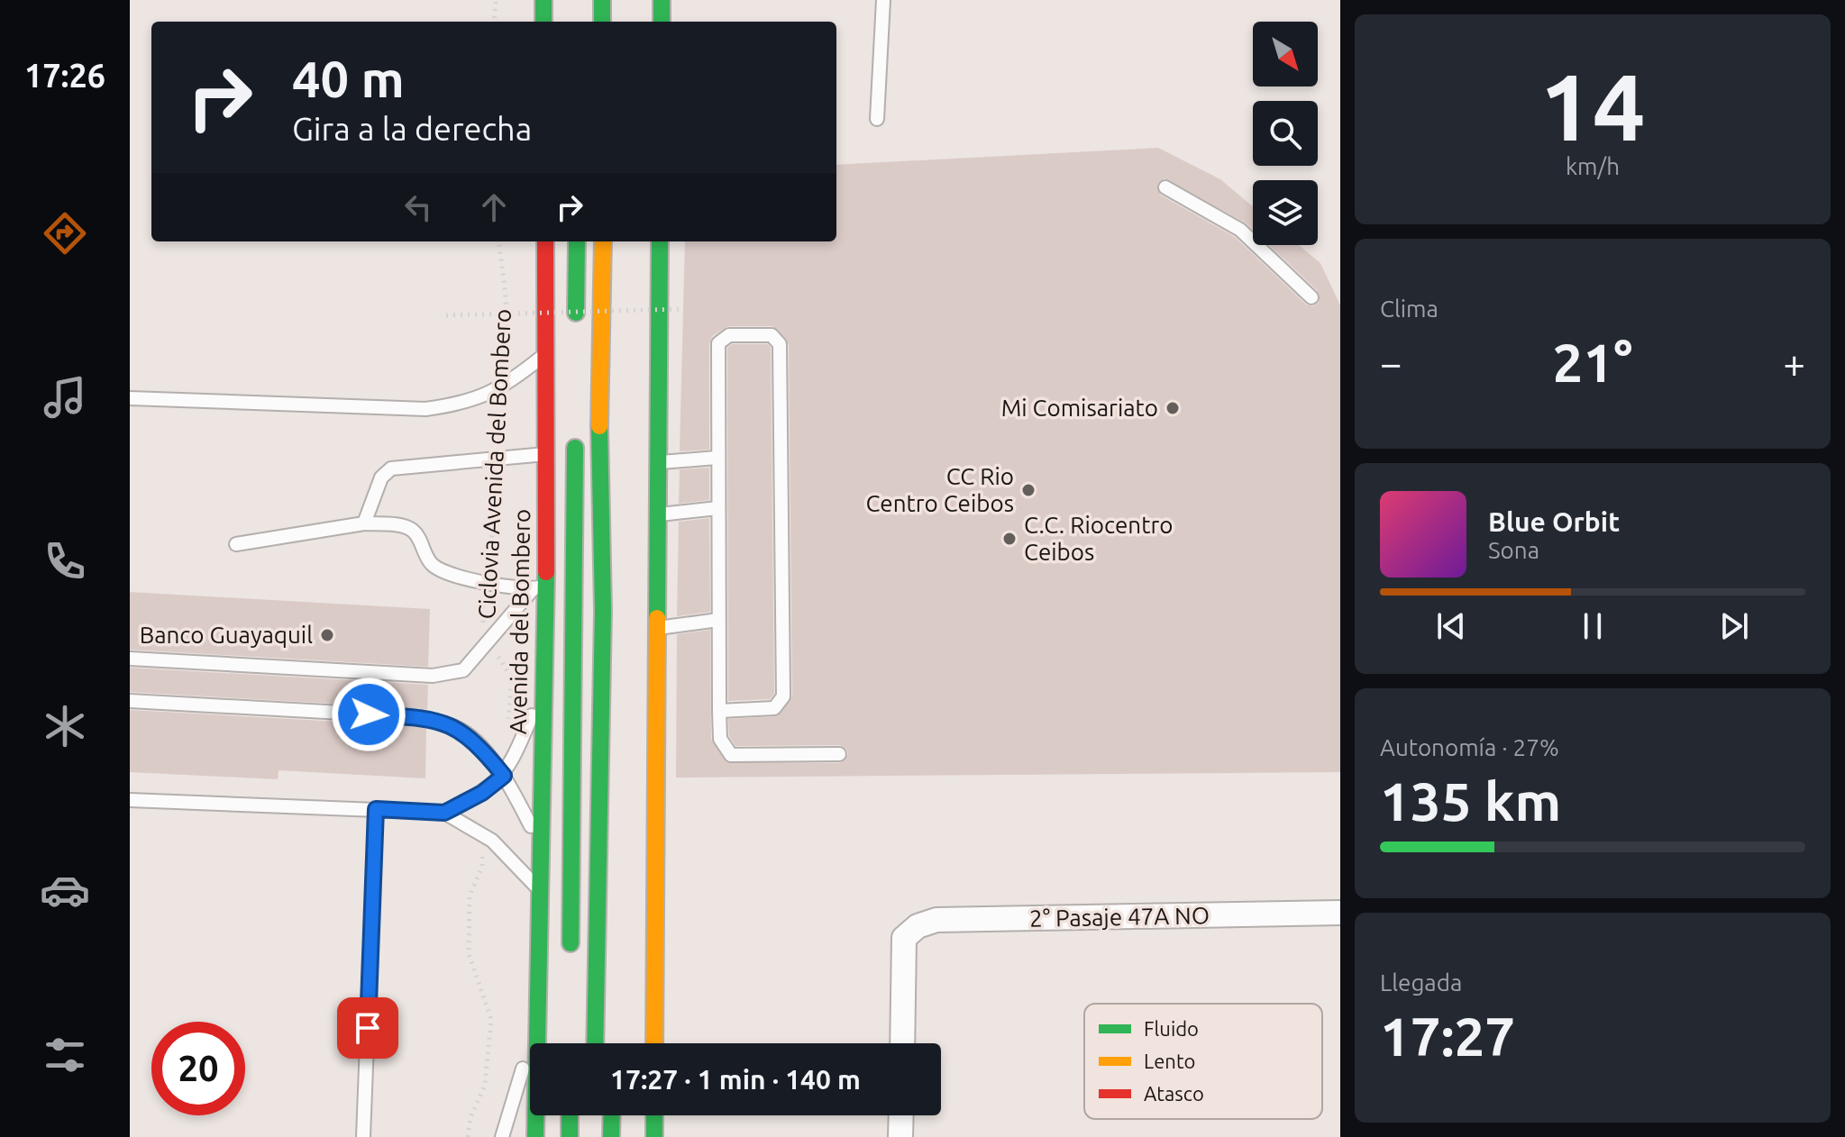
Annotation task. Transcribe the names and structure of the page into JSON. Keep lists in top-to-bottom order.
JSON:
{
  "streets": {
    "main road": ["Avenida del Bombero"],
    "street": ["2° Pasaje 47A NO"],
    "path": ["Ciclovia Avenida del Bombero"]
  },
  "places": [
    "Mi Comisariato",
    "CC Rio Centro Ceibos",
    "C.C. Riocentro Ceibos",
    "Banco Guayaquil"
  ],
  "legend": ["Fluido", "Lento", "Atasco"],
  "north": "bottom right",
  "page": {
    "tabs": "17:26",
    "tile": [
      ["14", "km/h"],
      "Clima",
      ["Autonomía · 27%", "135 km"],
      ["Llegada", "17:27"]
    ],
    "turn": ["40 m", "Gira a la derecha"],
    "heat": ["−", "21°", "+"],
    "song": ["Blue Orbit", "Sona"],
    "limit": "20",
    "trip": "17:27 · 1 min · 140 m"
  }
}
